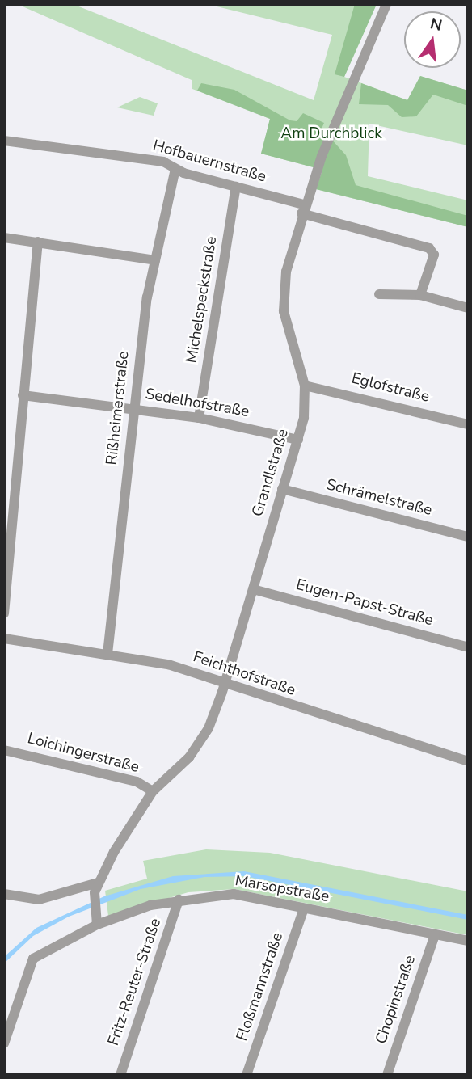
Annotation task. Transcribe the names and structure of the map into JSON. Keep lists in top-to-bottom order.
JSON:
{
  "streets": {
    "street": [
      "Hofbauernstraße",
      "Michelspeckstraße",
      "Eglofstraße",
      "Sedelhofstraße",
      "Rißheimerstraße",
      "Grandlstraße",
      "Schrämelstraße",
      "Eugen-Papst-Straße",
      "Feichthofstraße",
      "Loichingerstraße",
      "Marsopstraße",
      "Fritz-Reuter-Straße",
      "Floßmannstraße",
      "Chopinstraße"
    ]
  },
  "crossings": [
    ["Hofbauernstraße", "Michelspeckstraße"],
    ["Hofbauernstraße", "Rißheimerstraße"],
    ["Hofbauernstraße", "Grandlstraße"],
    ["Michelspeckstraße", "Sedelhofstraße"],
    ["Eglofstraße", "Grandlstraße"],
    ["Sedelhofstraße", "Rißheimerstraße"],
    ["Sedelhofstraße", "Grandlstraße"],
    ["Rißheimerstraße", "Feichthofstraße"],
    ["Grandlstraße", "Schrämelstraße"],
    ["Grandlstraße", "Eugen-Papst-Straße"],
    ["Grandlstraße", "Feichthofstraße"],
    ["Grandlstraße", "Loichingerstraße"],
    ["Grandlstraße", "Marsopstraße"],
    ["Marsopstraße", "Fritz-Reuter-Straße"],
    ["Marsopstraße", "Floßmannstraße"],
    ["Marsopstraße", "Chopinstraße"]
  ],
  "parks": ["Am Durchblick"],
  "north": "top"
}
